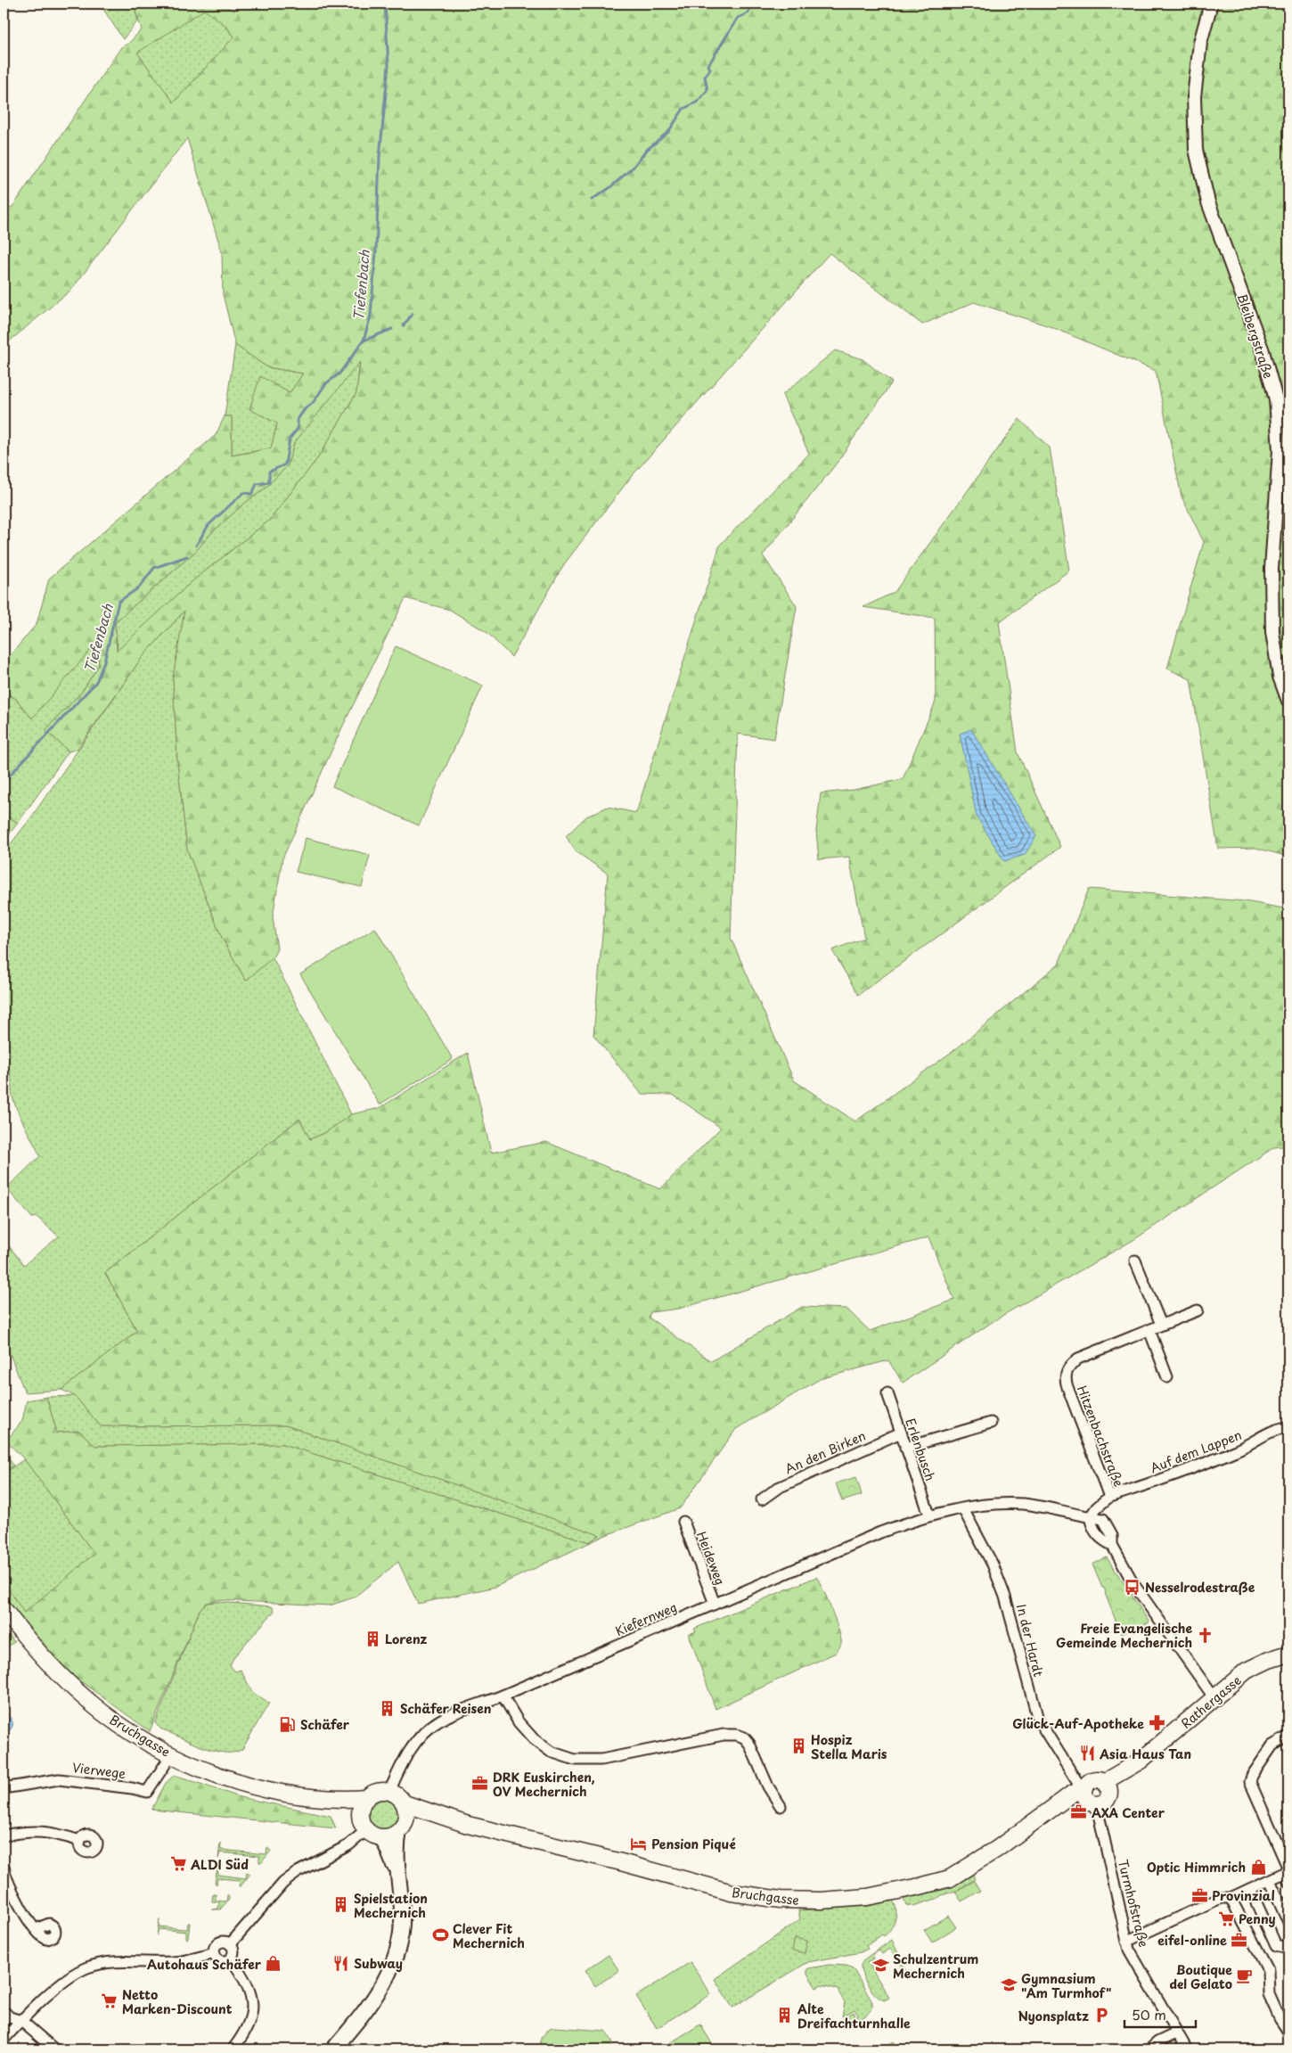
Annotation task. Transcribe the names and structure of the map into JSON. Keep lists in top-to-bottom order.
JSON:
{
  "streets": {
    "main road": ["Rathergasse", "Bruchgasse"],
    "street": [
      "Bleibergstraße",
      "Hitzenbachstraße",
      "Erlenbusch",
      "Auf dem Lappen",
      "An den Birken",
      "Heideweg",
      "Kiefernweg",
      "In der Hardt",
      "Vierwege",
      "Turmhofstraße"
    ]
  },
  "crossings": [
    ["Hitzenbachstraße", "Auf dem Lappen"],
    ["Erlenbusch", "An den Birken"],
    ["Erlenbusch", "Kiefernweg"],
    ["Heideweg", "Kiefernweg"],
    ["Kiefernweg", "In der Hardt"],
    ["Kiefernweg", "Bruchgasse"],
    ["In der Hardt", "Bruchgasse"],
    ["In der Hardt", "Turmhofstraße"],
    ["Bruchgasse", "Vierwege"],
    ["Bruchgasse", "Turmhofstraße"]
  ],
  "water": ["Tiefenbach"],
  "places": {
    "bus stop": ["Nesselrodestraße"],
    "church": ["Freie Evangelische Gemeinde Mechernich"],
    "building": [
      "Lorenz",
      "Schäfer Reisen",
      "Hospiz Stella Maris",
      "Spielstation Mechernich",
      "Alte Dreifachturnhalle"
    ],
    "pharmacy": ["Glück-Auf-Apotheke"],
    "fuel station": ["Schäfer"],
    "restaurant": ["Asia Haus Tan", "Subway"],
    "office": [
      "DRK Euskirchen, OV Mechernich",
      "AXA Center",
      "Provinzial",
      "eifel-online"
    ],
    "hotel": ["Pension Piqué"],
    "supermarket": ["ALDI Süd", "Penny", "Netto Marken-Discount"],
    "shop": ["Optic Himmrich", "Autohaus Schäfer"],
    "sports": ["Clever Fit Mechernich"],
    "school or university": ["Schulzentrum Mechernich", "Gymnasium \"Am Turmhof\""],
    "cafe": ["Boutique del Gelato"],
    "parking": ["Nyonsplatz"]
  },
  "scale_bar": "50 m"
}
